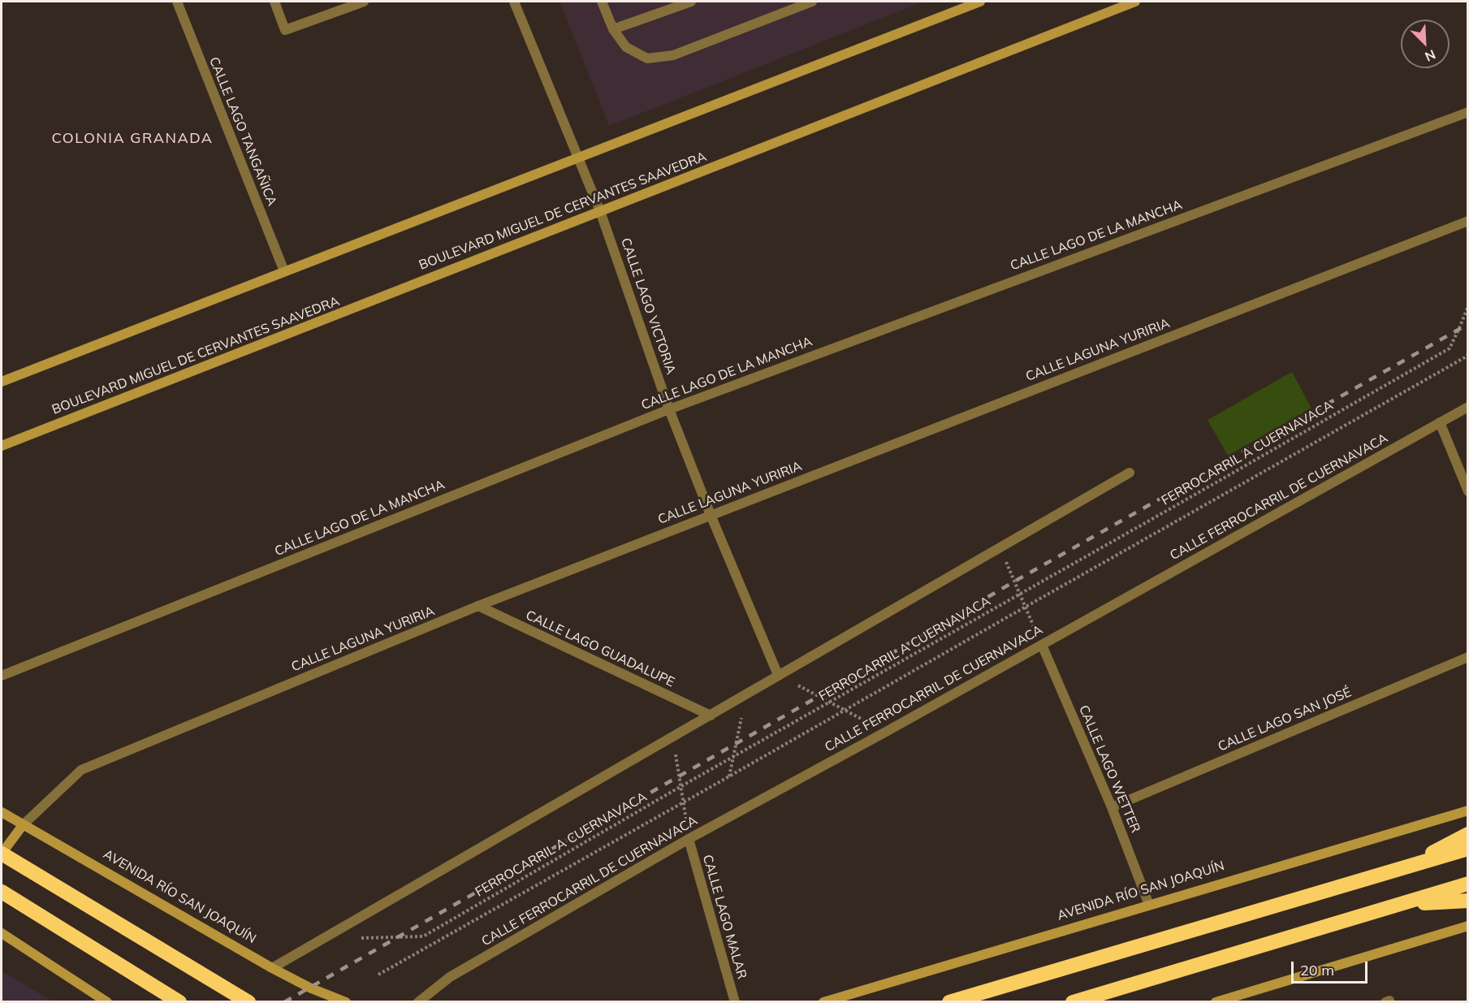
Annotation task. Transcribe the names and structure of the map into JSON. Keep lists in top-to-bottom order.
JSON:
{
  "streets": {
    "main road": ["BOULEVARD MIGUEL DE CERVANTES SAAVEDRA", "AVENIDA RÍO SAN JOAQUÍN"],
    "street": [
      "CALLE LAGO TANGAÑICA",
      "CALLE LAGO DE LA MANCHA",
      "CALLE LAGO VICTORIA",
      "CALLE LAGUNA YURIRIA",
      "CALLE FERROCARRIL DE CUERNAVACA",
      "CALLE LAGO GUADALUPE",
      "CALLE LAGO SAN JOSÉ",
      "CALLE LAGO WETTER",
      "CALLE LAGO MALAR"
    ],
    "path": ["FERROCARRIL A CUERNAVACA"]
  },
  "crossings": [
    ["BOULEVARD MIGUEL DE CERVANTES SAAVEDRA", "CALLE LAGO VICTORIA"],
    ["CALLE LAGO DE LA MANCHA", "CALLE LAGO VICTORIA"],
    ["CALLE LAGO VICTORIA", "CALLE LAGUNA YURIRIA"],
    ["CALLE LAGUNA YURIRIA", "CALLE LAGO GUADALUPE"],
    ["CALLE LAGUNA YURIRIA", "AVENIDA RÍO SAN JOAQUÍN"],
    ["CALLE FERROCARRIL DE CUERNAVACA", "CALLE LAGO WETTER"],
    ["CALLE FERROCARRIL DE CUERNAVACA", "CALLE LAGO MALAR"],
    ["CALLE LAGO SAN JOSÉ", "CALLE LAGO WETTER"],
    ["CALLE LAGO WETTER", "AVENIDA RÍO SAN JOAQUÍN"]
  ],
  "districts": ["COLONIA GRANADA"],
  "scale_bar": "20 m",
  "north": "bottom right"
}
